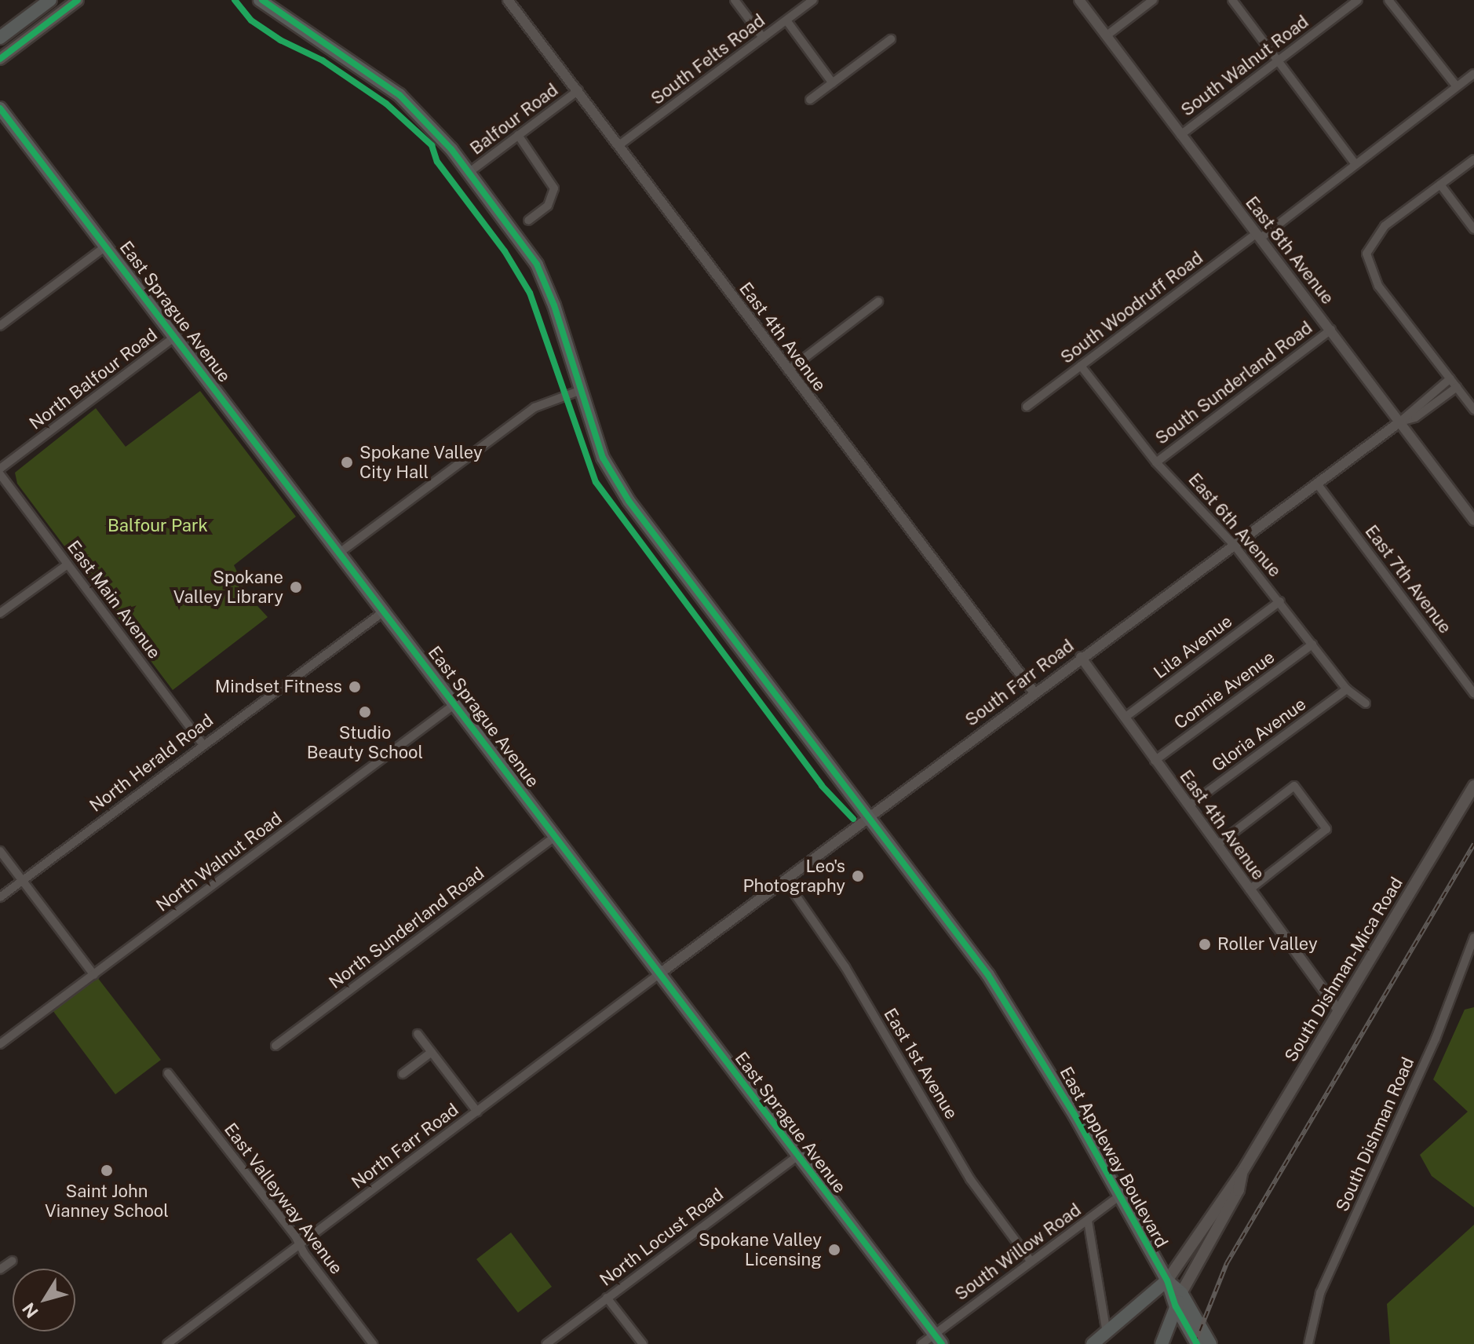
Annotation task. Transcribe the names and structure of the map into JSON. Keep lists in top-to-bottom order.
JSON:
{
  "streets": {
    "main road": ["East Sprague Avenue", "South Dishman-Mica Road", "East Appleway Boulevard"],
    "street": [
      "South Felts Road",
      "South Walnut Road",
      "Balfour Road",
      "East 8th Avenue",
      "South Woodruff Road",
      "East 4th Avenue",
      "North Balfour Road",
      "South Sunderland Road",
      "East 6th Avenue",
      "East 7th Avenue",
      "East Main Avenue",
      "Lila Avenue",
      "South Farr Road",
      "Connie Avenue",
      "Gloria Avenue",
      "North Herald Road",
      "North Walnut Road",
      "North Sunderland Road",
      "East 1st Avenue",
      "South Dishman Road",
      "North Farr Road",
      "East Valleyway Avenue",
      "North Locust Road",
      "South Willow Road"
    ]
  },
  "crossings": [
    ["South Felts Road", "East 4th Avenue"],
    ["South Walnut Road", "East 8th Avenue"],
    ["Balfour Road", "East 4th Avenue"],
    ["East 8th Avenue", "South Woodruff Road"],
    ["East 8th Avenue", "South Sunderland Road"],
    ["East 8th Avenue", "South Farr Road"],
    ["South Woodruff Road", "East 6th Avenue"],
    ["East Sprague Avenue", "North Balfour Road"],
    ["East Sprague Avenue", "South Farr Road"],
    ["East Sprague Avenue", "North Herald Road"],
    ["East Sprague Avenue", "North Walnut Road"],
    ["East Sprague Avenue", "North Sunderland Road"],
    ["East Sprague Avenue", "North Farr Road"],
    ["East Sprague Avenue", "North Locust Road"],
    ["East Sprague Avenue", "South Willow Road"],
    ["East 4th Avenue", "Lila Avenue"],
    ["East 4th Avenue", "South Farr Road"],
    ["East 4th Avenue", "Connie Avenue"],
    ["East 4th Avenue", "Gloria Avenue"],
    ["East 4th Avenue", "South Dishman-Mica Road"],
    ["South Sunderland Road", "East 6th Avenue"],
    ["East 6th Avenue", "Lila Avenue"],
    ["East 6th Avenue", "South Farr Road"],
    ["East 6th Avenue", "Connie Avenue"],
    ["East 6th Avenue", "Gloria Avenue"],
    ["East 7th Avenue", "South Farr Road"],
    ["East Main Avenue", "North Herald Road"],
    ["South Farr Road", "East 1st Avenue"],
    ["South Farr Road", "North Farr Road"],
    ["South Farr Road", "East Appleway Boulevard"],
    ["South Dishman-Mica Road", "East Appleway Boulevard"],
    ["East 1st Avenue", "South Willow Road"],
    ["North Farr Road", "East Valleyway Avenue"],
    ["East Appleway Boulevard", "South Willow Road"]
  ],
  "parks": ["Balfour Park"],
  "places": [
    "Spokane Valley City Hall",
    "Spokane Valley Library",
    "Mindset Fitness",
    "Studio Beauty School",
    "Leo's Photography",
    "Roller Valley",
    "Saint John Vianney School",
    "Spokane Valley Licensing"
  ],
  "north": "bottom left"
}
